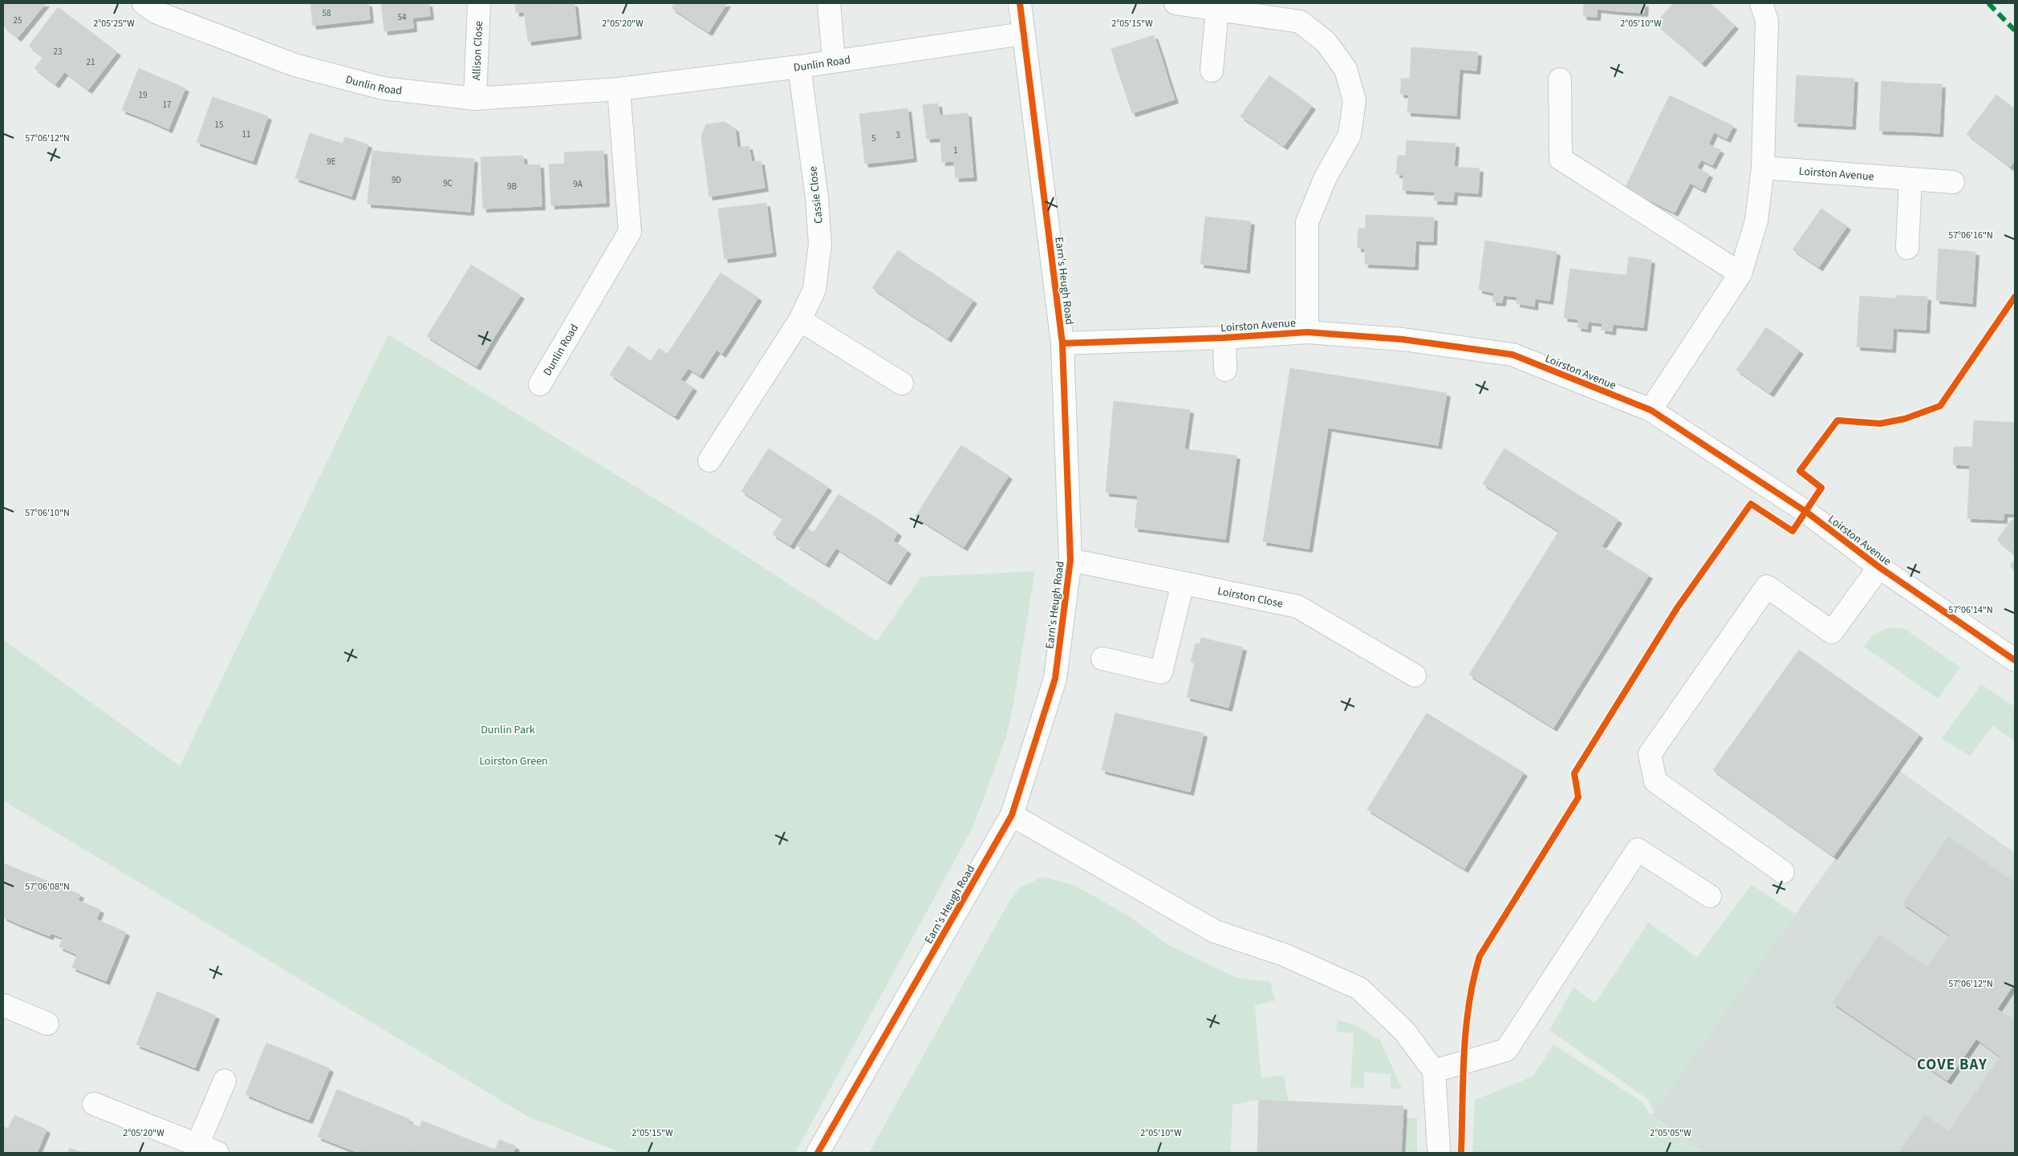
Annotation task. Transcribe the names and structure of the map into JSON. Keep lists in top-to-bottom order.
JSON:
{
  "streets": {
    "street": [
      "Allison Close",
      "Dunlin Road",
      "Loirston Avenue",
      "Cassie Close",
      "Earn's Heugh Road",
      "Loirston Close"
    ]
  },
  "crossings": [
    ["Allison Close", "Dunlin Road"],
    ["Dunlin Road", "Cassie Close"],
    ["Dunlin Road", "Earn's Heugh Road"],
    ["Loirston Avenue", "Earn's Heugh Road"],
    ["Earn's Heugh Road", "Loirston Close"]
  ],
  "districts": ["COVE BAY"],
  "parks": ["Dunlin Park", "Loirston Green"],
  "house_numbers": [
    "58",
    "54",
    "25",
    "23",
    "21",
    "19",
    "17",
    "15",
    "11",
    "3",
    "5",
    "1",
    "9E",
    "9D",
    "9C",
    "9A",
    "9B"
  ],
  "coordinates": [
    "2°05'25\"W",
    "2°05'20\"W",
    "2°05'15\"W",
    "2°05'10\"W",
    "57°06'12\"N",
    "57°06'16\"N",
    "57°06'10\"N",
    "57°06'14\"N",
    "57°06'08\"N",
    "2°05'05\"W"
  ]
}
